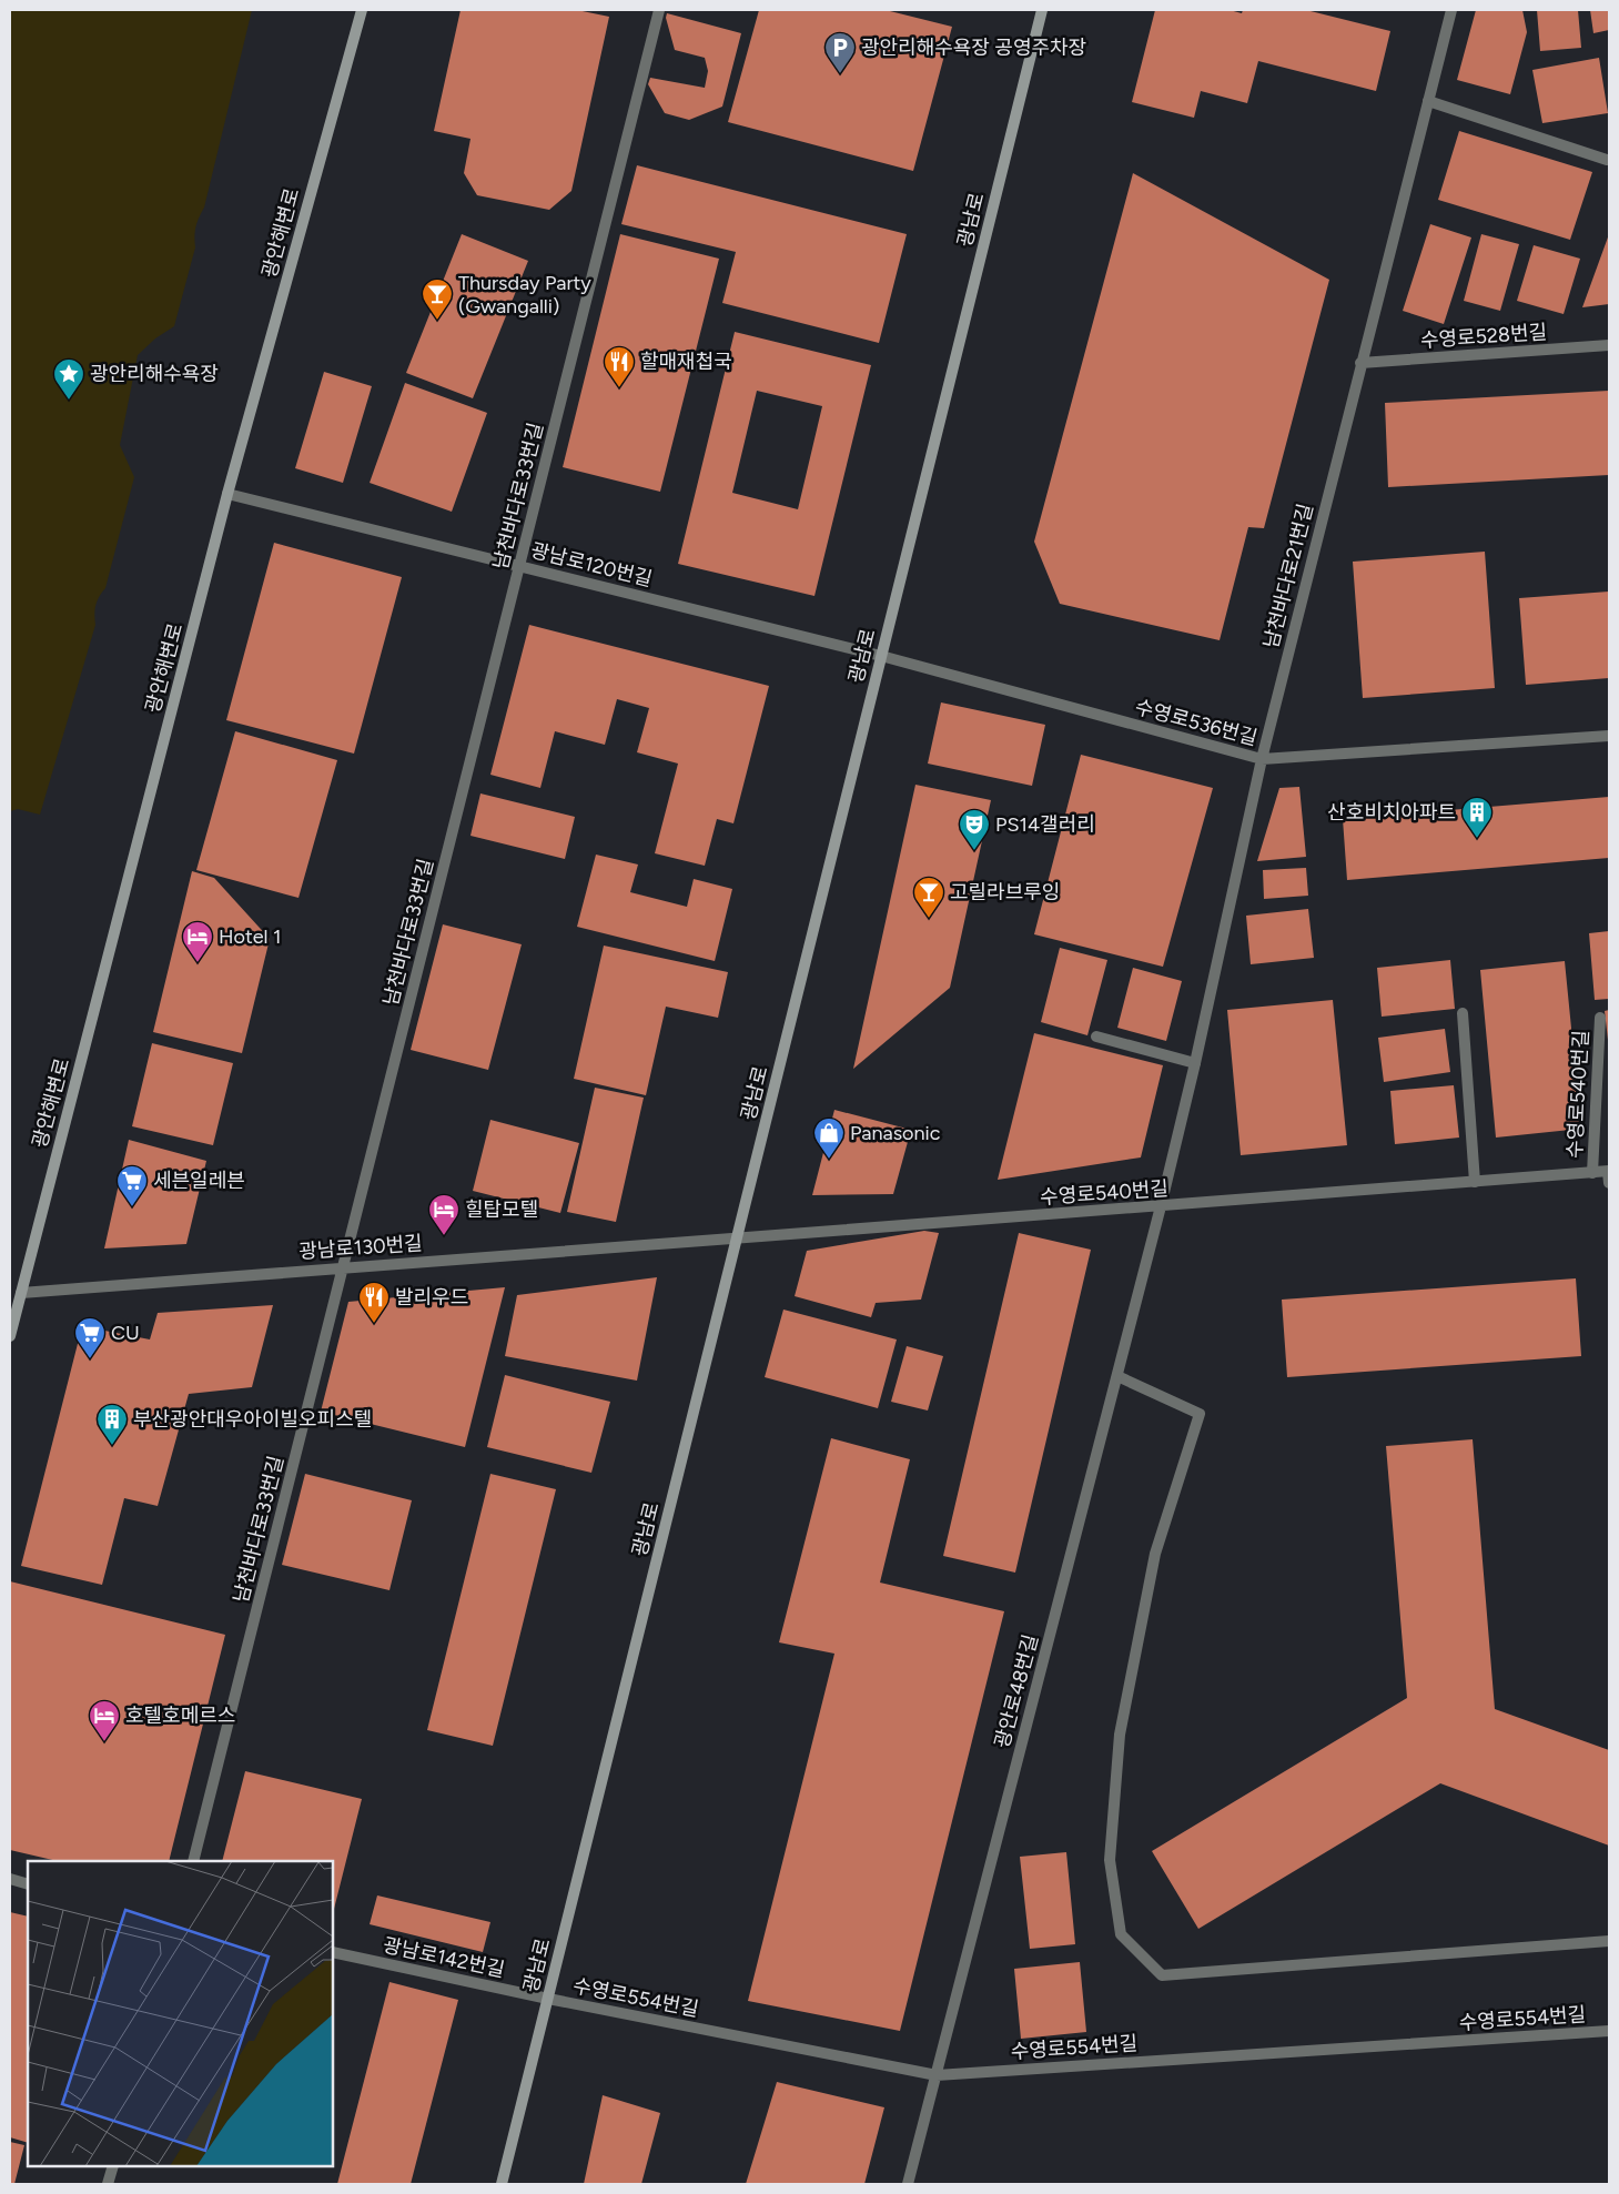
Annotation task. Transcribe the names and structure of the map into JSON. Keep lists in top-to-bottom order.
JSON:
{
  "streets": {
    "main road": ["광남로", "광안해변로"],
    "street": [
      "수영로528번길",
      "남천바다로33번길",
      "광남로120번길",
      "남천바다로21번길",
      "수영로536번길",
      "수영로540번길",
      "광남로130번길",
      "광안로48번길",
      "광남로142번길",
      "수영로554번길"
    ]
  },
  "crossings": [
    ["광남로", "광남로120번길"],
    ["광남로", "수영로536번길"],
    ["광남로", "수영로540번길"],
    ["광남로", "광남로130번길"],
    ["광남로", "광남로142번길"],
    ["광남로", "수영로554번길"],
    ["광안해변로", "광남로120번길"],
    ["광안해변로", "광남로130번길"],
    ["수영로528번길", "남천바다로21번길"],
    ["남천바다로33번길", "광남로120번길"],
    ["남천바다로33번길", "광남로130번길"],
    ["광남로120번길", "수영로536번길"],
    ["남천바다로21번길", "수영로536번길"],
    ["남천바다로21번길", "수영로540번길"],
    ["남천바다로21번길", "광안로48번길"],
    ["수영로540번길", "광남로130번길"],
    ["수영로540번길", "광안로48번길"],
    ["광안로48번길", "수영로554번길"],
    ["광남로142번길", "수영로554번길"]
  ],
  "places": {
    "parking": ["광안리해수욕장 공영주차장"],
    "bar": ["Thursday Party (Gwangalli)", "고릴라브루잉"],
    "restaurant": ["할매재첩국", "발리우드"],
    "place": ["광안리해수욕장"],
    "building": ["산호비치아파트", "부산광안대우아이빌오피스텔"],
    "theatre": ["PS14갤러리"],
    "hotel": ["Hotel 1", "힐탑모텔", "호텔호메르스"],
    "shop": ["Panasonic"],
    "supermarket": ["세븐일레븐", "CU"]
  }
}
